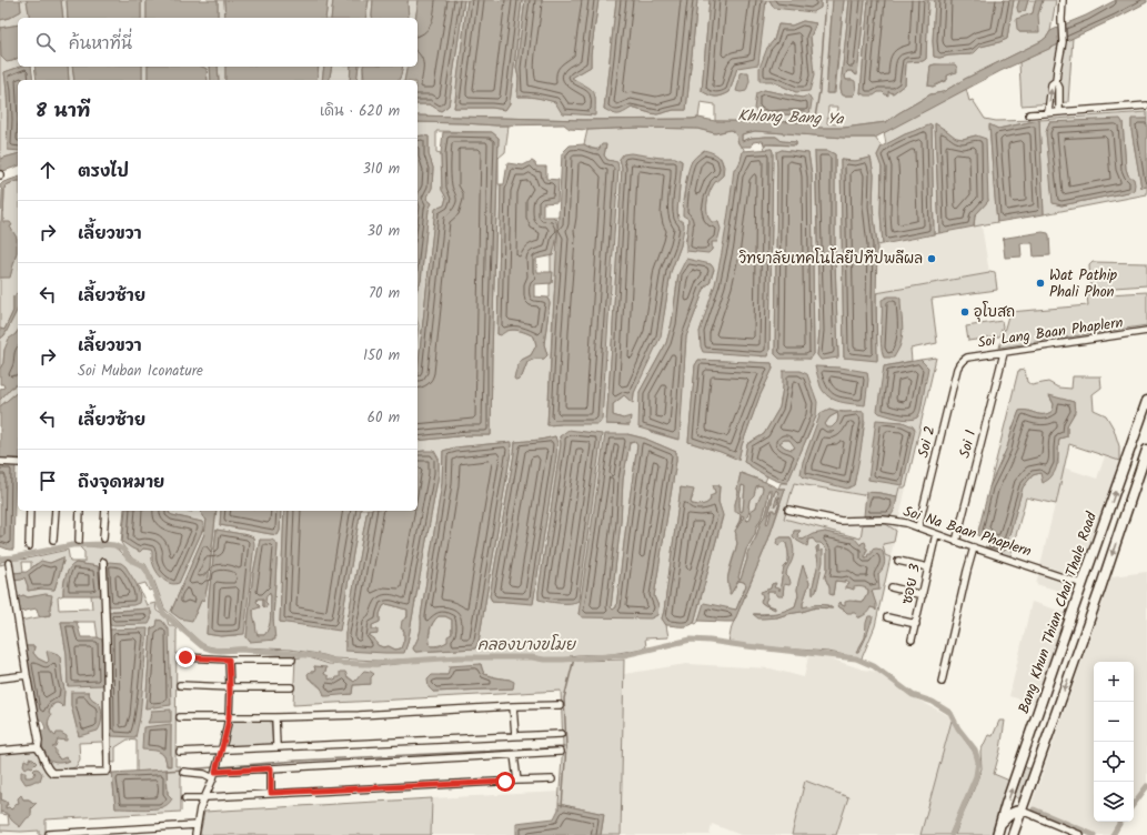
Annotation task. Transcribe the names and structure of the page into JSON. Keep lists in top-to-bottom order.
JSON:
{
  "streets": {
    "main road": ["Bang Khun Thian Chai Thale Road"],
    "street": [
      "Soi Lang Baan Phaplern",
      "Soi 2",
      "Soi 1",
      "Soi Na Baan Phaplern",
      "ซอย 3"
    ]
  },
  "crossings": [
    ["Soi Lang Baan Phaplern", "Soi 2"],
    ["Soi Lang Baan Phaplern", "Soi 1"],
    ["Soi 2", "Soi Na Baan Phaplern"],
    ["Soi 1", "Soi Na Baan Phaplern"],
    ["Soi Na Baan Phaplern", "ซอย 3"],
    ["Soi Na Baan Phaplern", "Bang Khun Thian Chai Thale Road"]
  ],
  "water": ["Khlong Bang Ya", "คลองบางขโมย"],
  "places": ["วิทยาลัยเทคโนโลยีปทีปพลีผล", "Wat Pathip Phali Phon", "อุโบสถ"],
  "page": {
    "search": "ค้นหาที่นี่",
    "heading": ["8 นาที", "เดิน · 620 m"],
    "list": [
      ["ตรงไป", "310 m"],
      ["เลี้ยวขวา", "30 m"],
      ["เลี้ยวซ้าย", "70 m"],
      ["เลี้ยวขวา", "Soi Muban Iconature", "150 m"],
      ["เลี้ยวซ้าย", "60 m"],
      "ถึงจุดหมาย"
    ],
    "map_buttons": ["+", "−"]
  }
}
